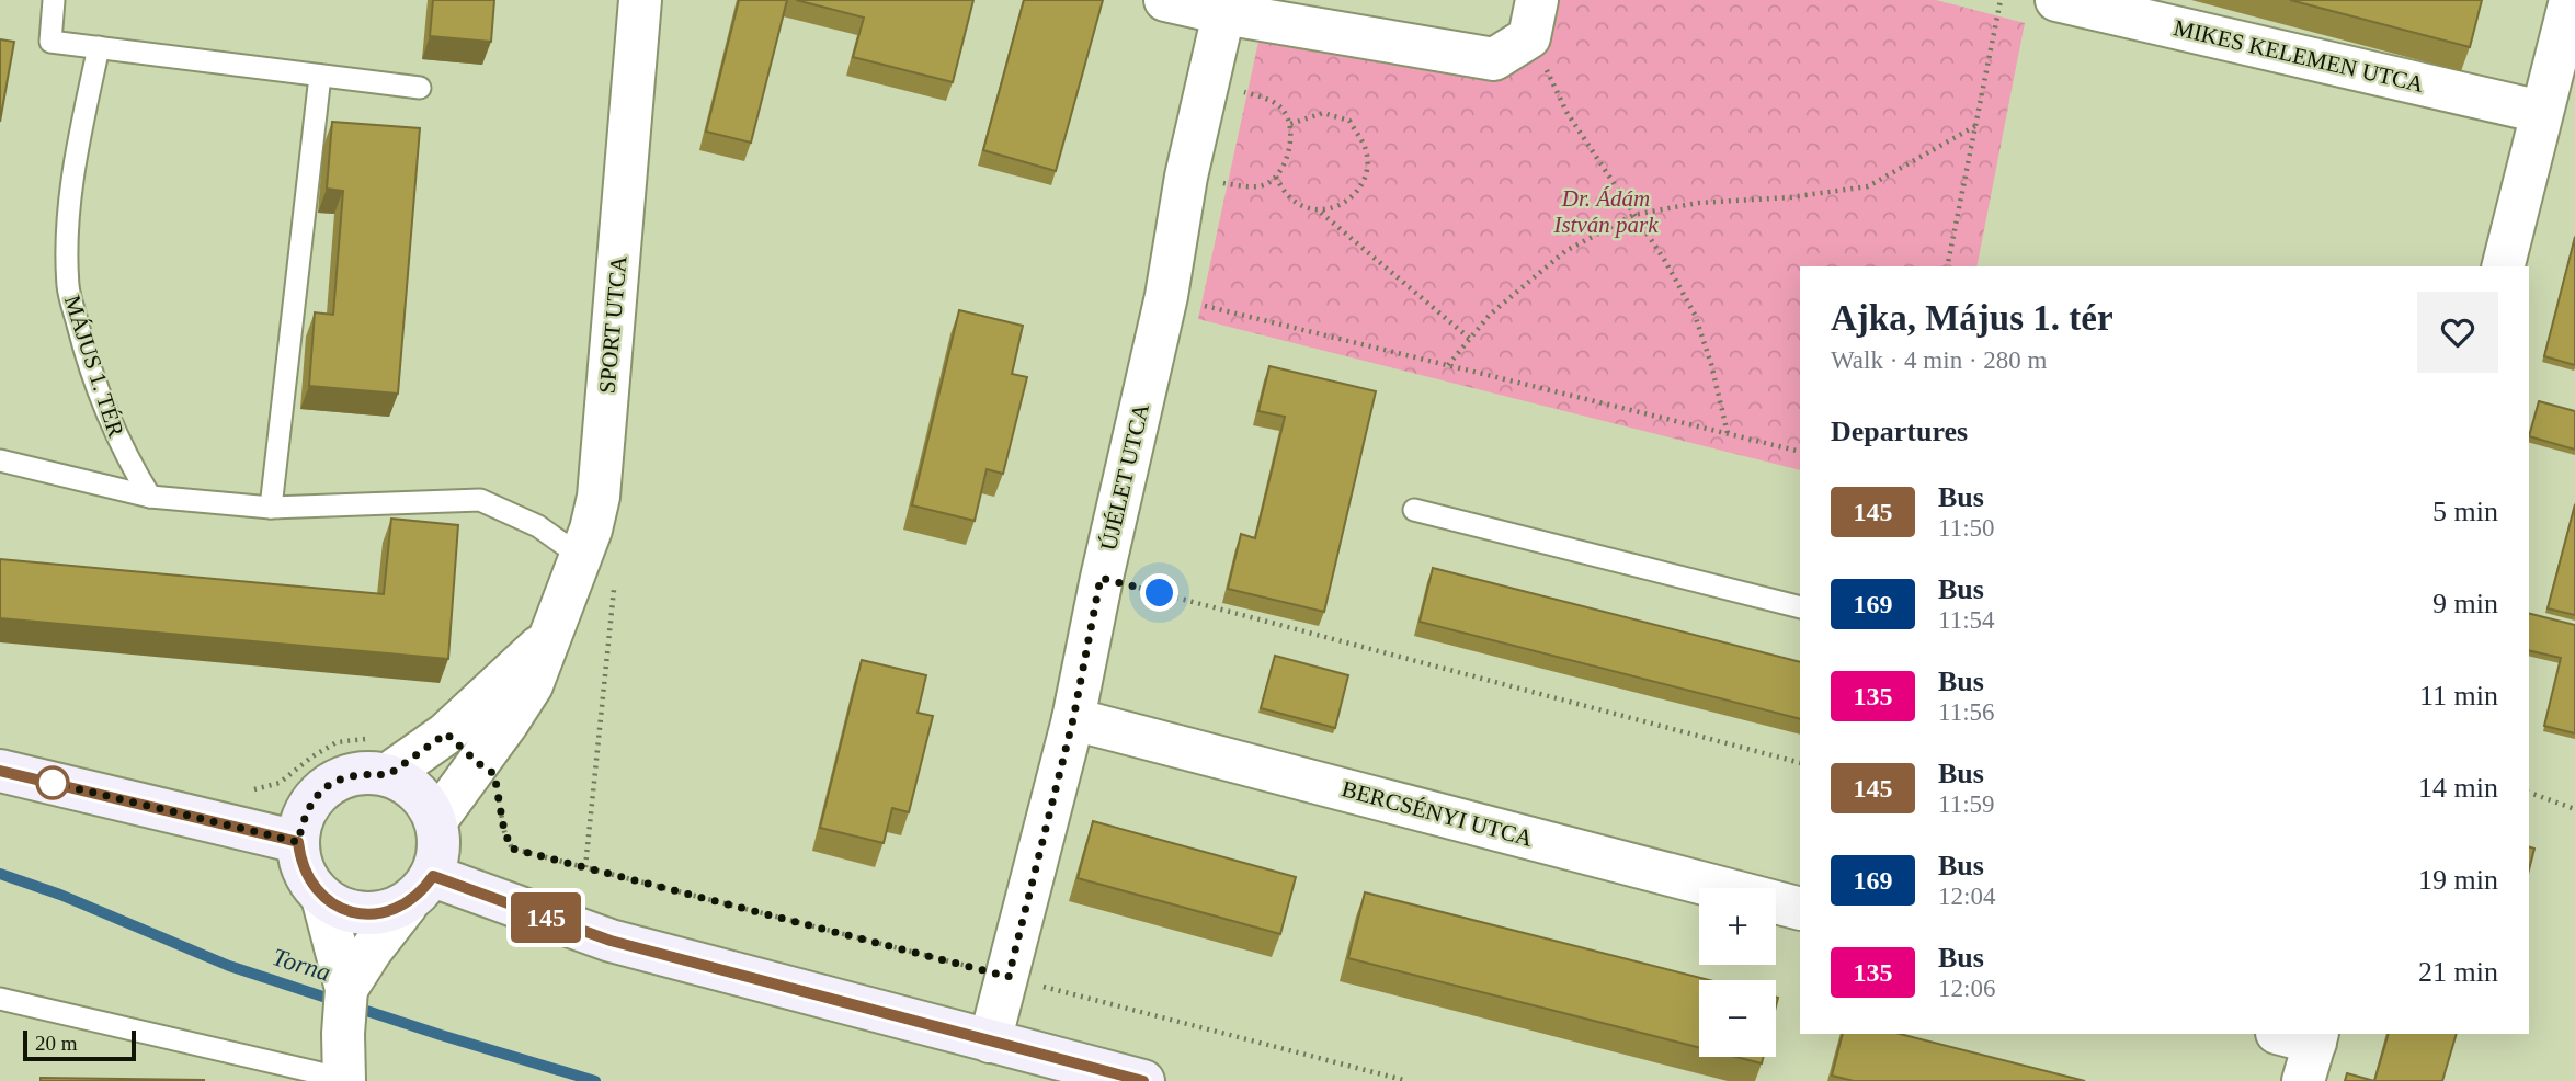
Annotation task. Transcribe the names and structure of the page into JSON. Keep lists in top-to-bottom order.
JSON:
{
  "streets": {
    "street": [
      "MIKES KELEMEN UTCA",
      "SPORT UTCA",
      "ÚJÉLET UTCA",
      "BERCSÉNYI UTCA"
    ],
    "lane": ["MÁJUS 1. TÉR"]
  },
  "crossings": [
    ["ÚJÉLET UTCA", "BERCSÉNYI UTCA"]
  ],
  "water": ["Torna"],
  "parks": ["Dr. Ádám István park"],
  "lines": ["bus line 145"],
  "scale_bar": "20 m",
  "page": {
    "on_map": "145",
    "heading": [
      ["Ajka, Május 1. tér", "Walk · 4 min · 280 m"],
      "Departures"
    ],
    "list": [
      {
        "mark": "145",
        "name": "Bus",
        "note": "11:50",
        "value": "5 min"
      },
      {
        "mark": "169",
        "name": "Bus",
        "note": "11:54",
        "value": "9 min"
      },
      {
        "mark": "135",
        "name": "Bus",
        "note": "11:56",
        "value": "11 min"
      },
      {
        "mark": "145",
        "name": "Bus",
        "note": "11:59",
        "value": "14 min"
      },
      {
        "mark": "169",
        "name": "Bus",
        "note": "12:04",
        "value": "19 min"
      },
      {
        "mark": "135",
        "name": "Bus",
        "note": "12:06",
        "value": "21 min"
      }
    ],
    "map_buttons": ["+", "−"],
    "scale": "20 m"
  }
}
